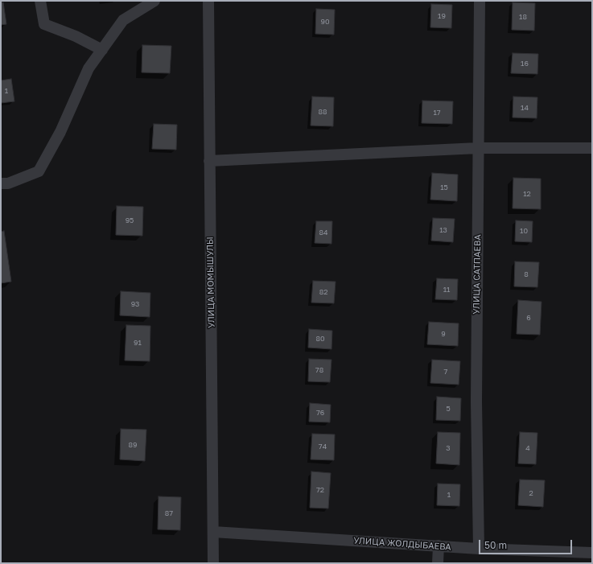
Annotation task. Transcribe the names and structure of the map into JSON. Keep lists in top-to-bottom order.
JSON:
{
  "streets": {
    "street": ["УЛИЦА САТПАЕВА", "УЛИЦА МОМЫШУЛЫ", "УЛИЦА ЖОЛДЫБАЕВА"]
  },
  "crossings": [
    ["УЛИЦА САТПАЕВА", "УЛИЦА ЖОЛДЫБАЕВА"],
    ["УЛИЦА МОМЫШУЛЫ", "УЛИЦА ЖОЛДЫБАЕВА"]
  ],
  "house_numbers": [
    "19",
    "18",
    "90",
    "16",
    "1",
    "14",
    "88",
    "17",
    "15",
    "12",
    "95",
    "13",
    "10",
    "84",
    "8",
    "11",
    "82",
    "93",
    "6",
    "9",
    "80",
    "91",
    "78",
    "7",
    "5",
    "76",
    "89",
    "74",
    "3",
    "4",
    "72",
    "2",
    "1",
    "87"
  ],
  "scale_bar": "50 m"
}
